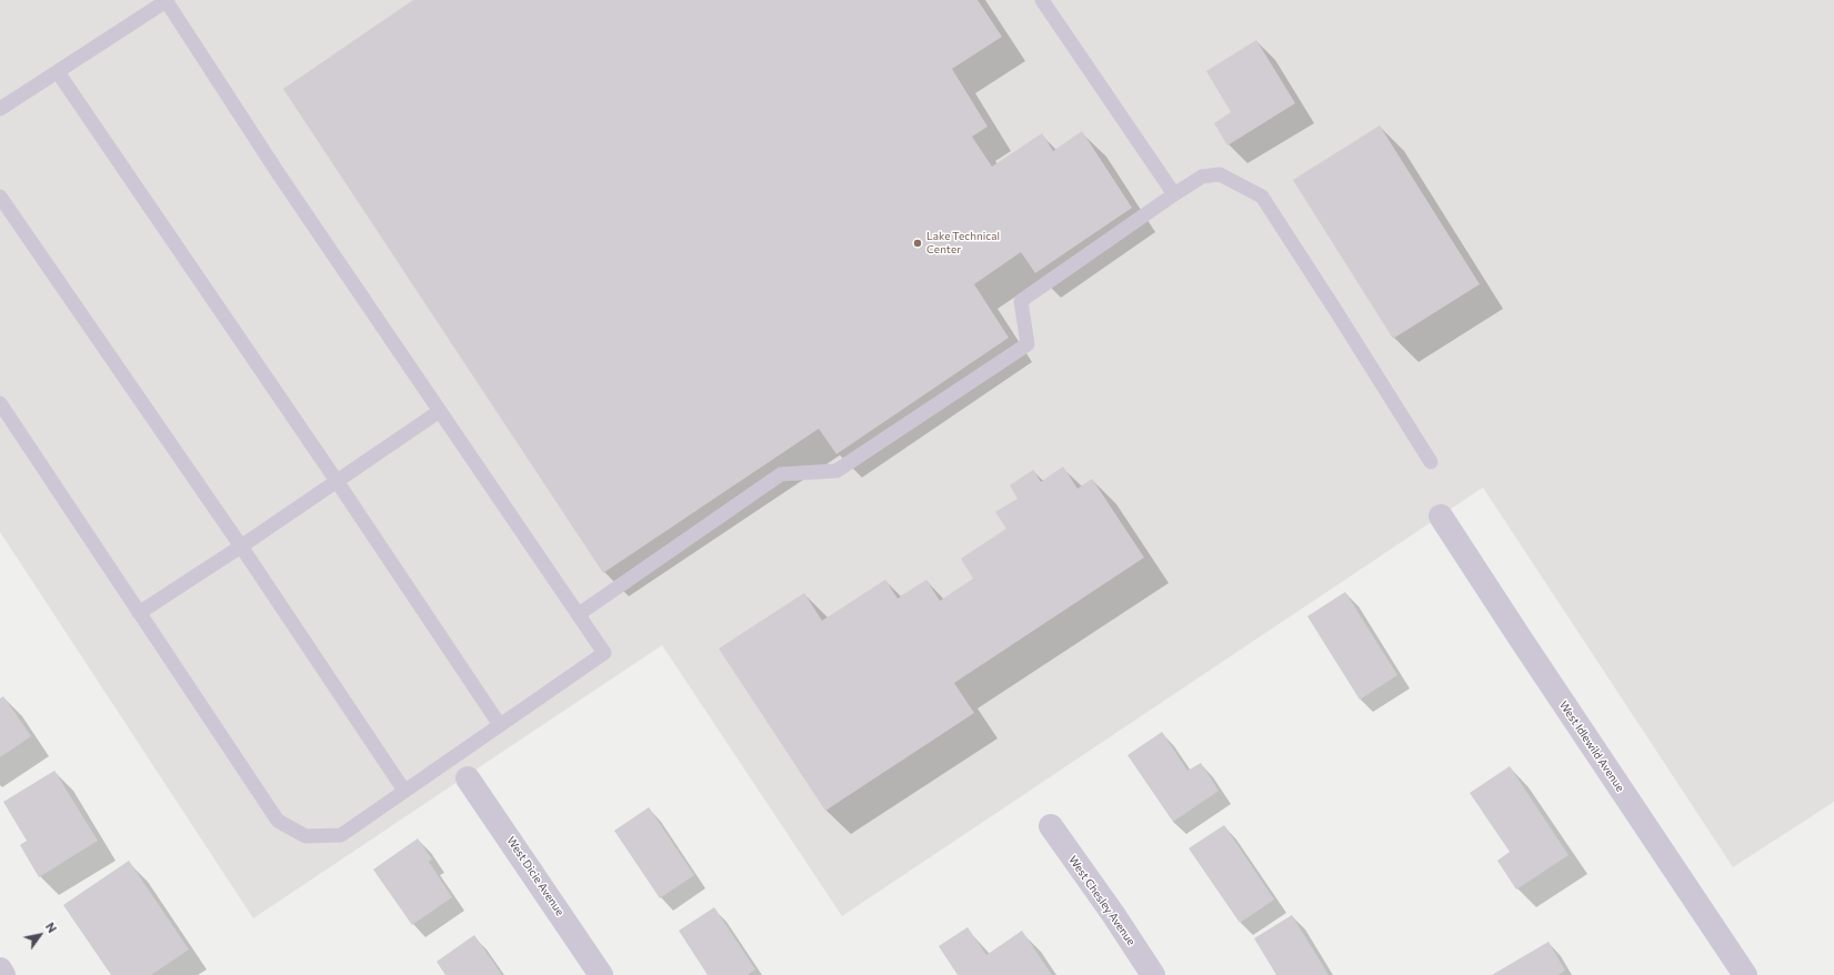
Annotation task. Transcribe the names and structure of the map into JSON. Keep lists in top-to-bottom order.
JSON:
{
  "streets": {
    "street": ["West Idlewild Avenue", "West Dicie Avenue", "West Chesley Avenue"]
  },
  "places": ["Lake Technical Center"],
  "north": "top right"
}
